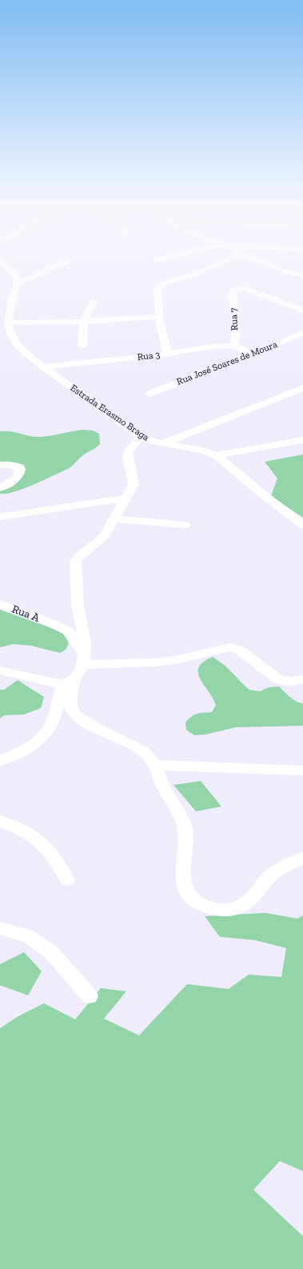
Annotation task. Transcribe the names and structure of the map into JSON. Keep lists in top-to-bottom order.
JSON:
{
  "streets": {
    "street": [
      "Rua 7",
      "Rua 3",
      "Rua José Soares de Moura",
      "Estrada Erasmo Braga",
      "Rua A"
    ]
  },
  "crossings": [
    ["Rua 7", "Rua 3"],
    ["Rua 3", "Rua José Soares de Moura"],
    ["Rua 3", "Estrada Erasmo Braga"]
  ]
}
